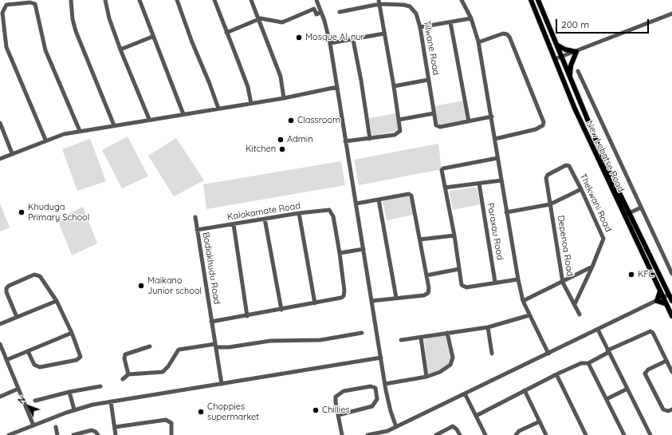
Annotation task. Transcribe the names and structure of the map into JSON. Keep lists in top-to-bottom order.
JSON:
{
  "streets": {
    "main road": ["New Lobatse Road"],
    "street": [
      "Tilwane Road",
      "Thekwani Road",
      "Kalakamate Road",
      "Paraxau Road",
      "Depenoa Road",
      "Bodiakhudu Road"
    ]
  },
  "crossings": [
    ["Thekwani Road", "Depenoa Road"],
    ["Kalakamate Road", "Bodiakhudu Road"]
  ],
  "places": [
    "Mosque Al-nur",
    "Classroom",
    "Admin",
    "Kitchen",
    "Khuduga Primary School",
    "KFC",
    "Maikano Junior school",
    "Chillies",
    "Choppies supermarket"
  ],
  "scale_bar": "200 m",
  "north": "top left"
}
